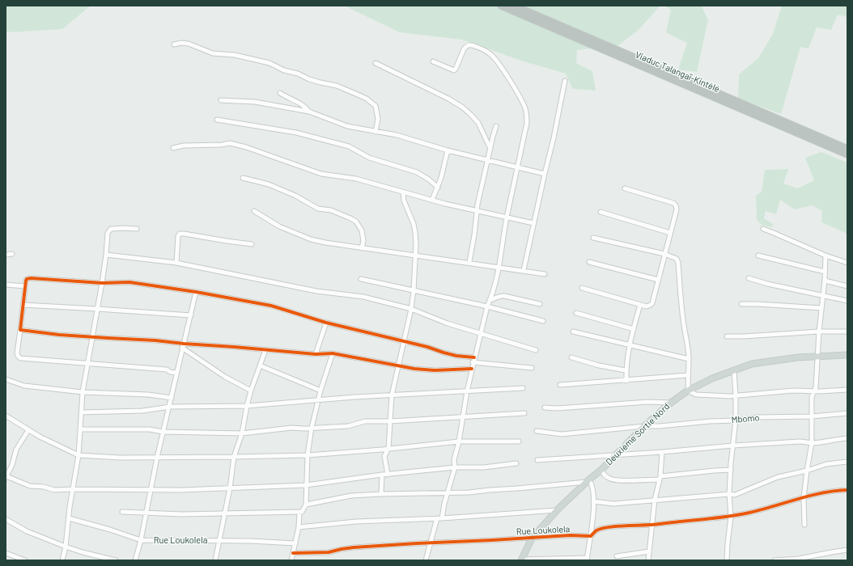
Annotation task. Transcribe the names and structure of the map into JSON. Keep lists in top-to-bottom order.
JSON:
{
  "streets": {
    "highway": ["Viaduc Talangaï-Kintélé"],
    "main road": ["Deuxième Sortie Nord"],
    "street": ["Mbomo", "Rue Loukolela"]
  },
  "crossings": [
    ["Mbomo", "Deuxième Sortie Nord"],
    ["Deuxième Sortie Nord", "Rue Loukolela"]
  ]
}
